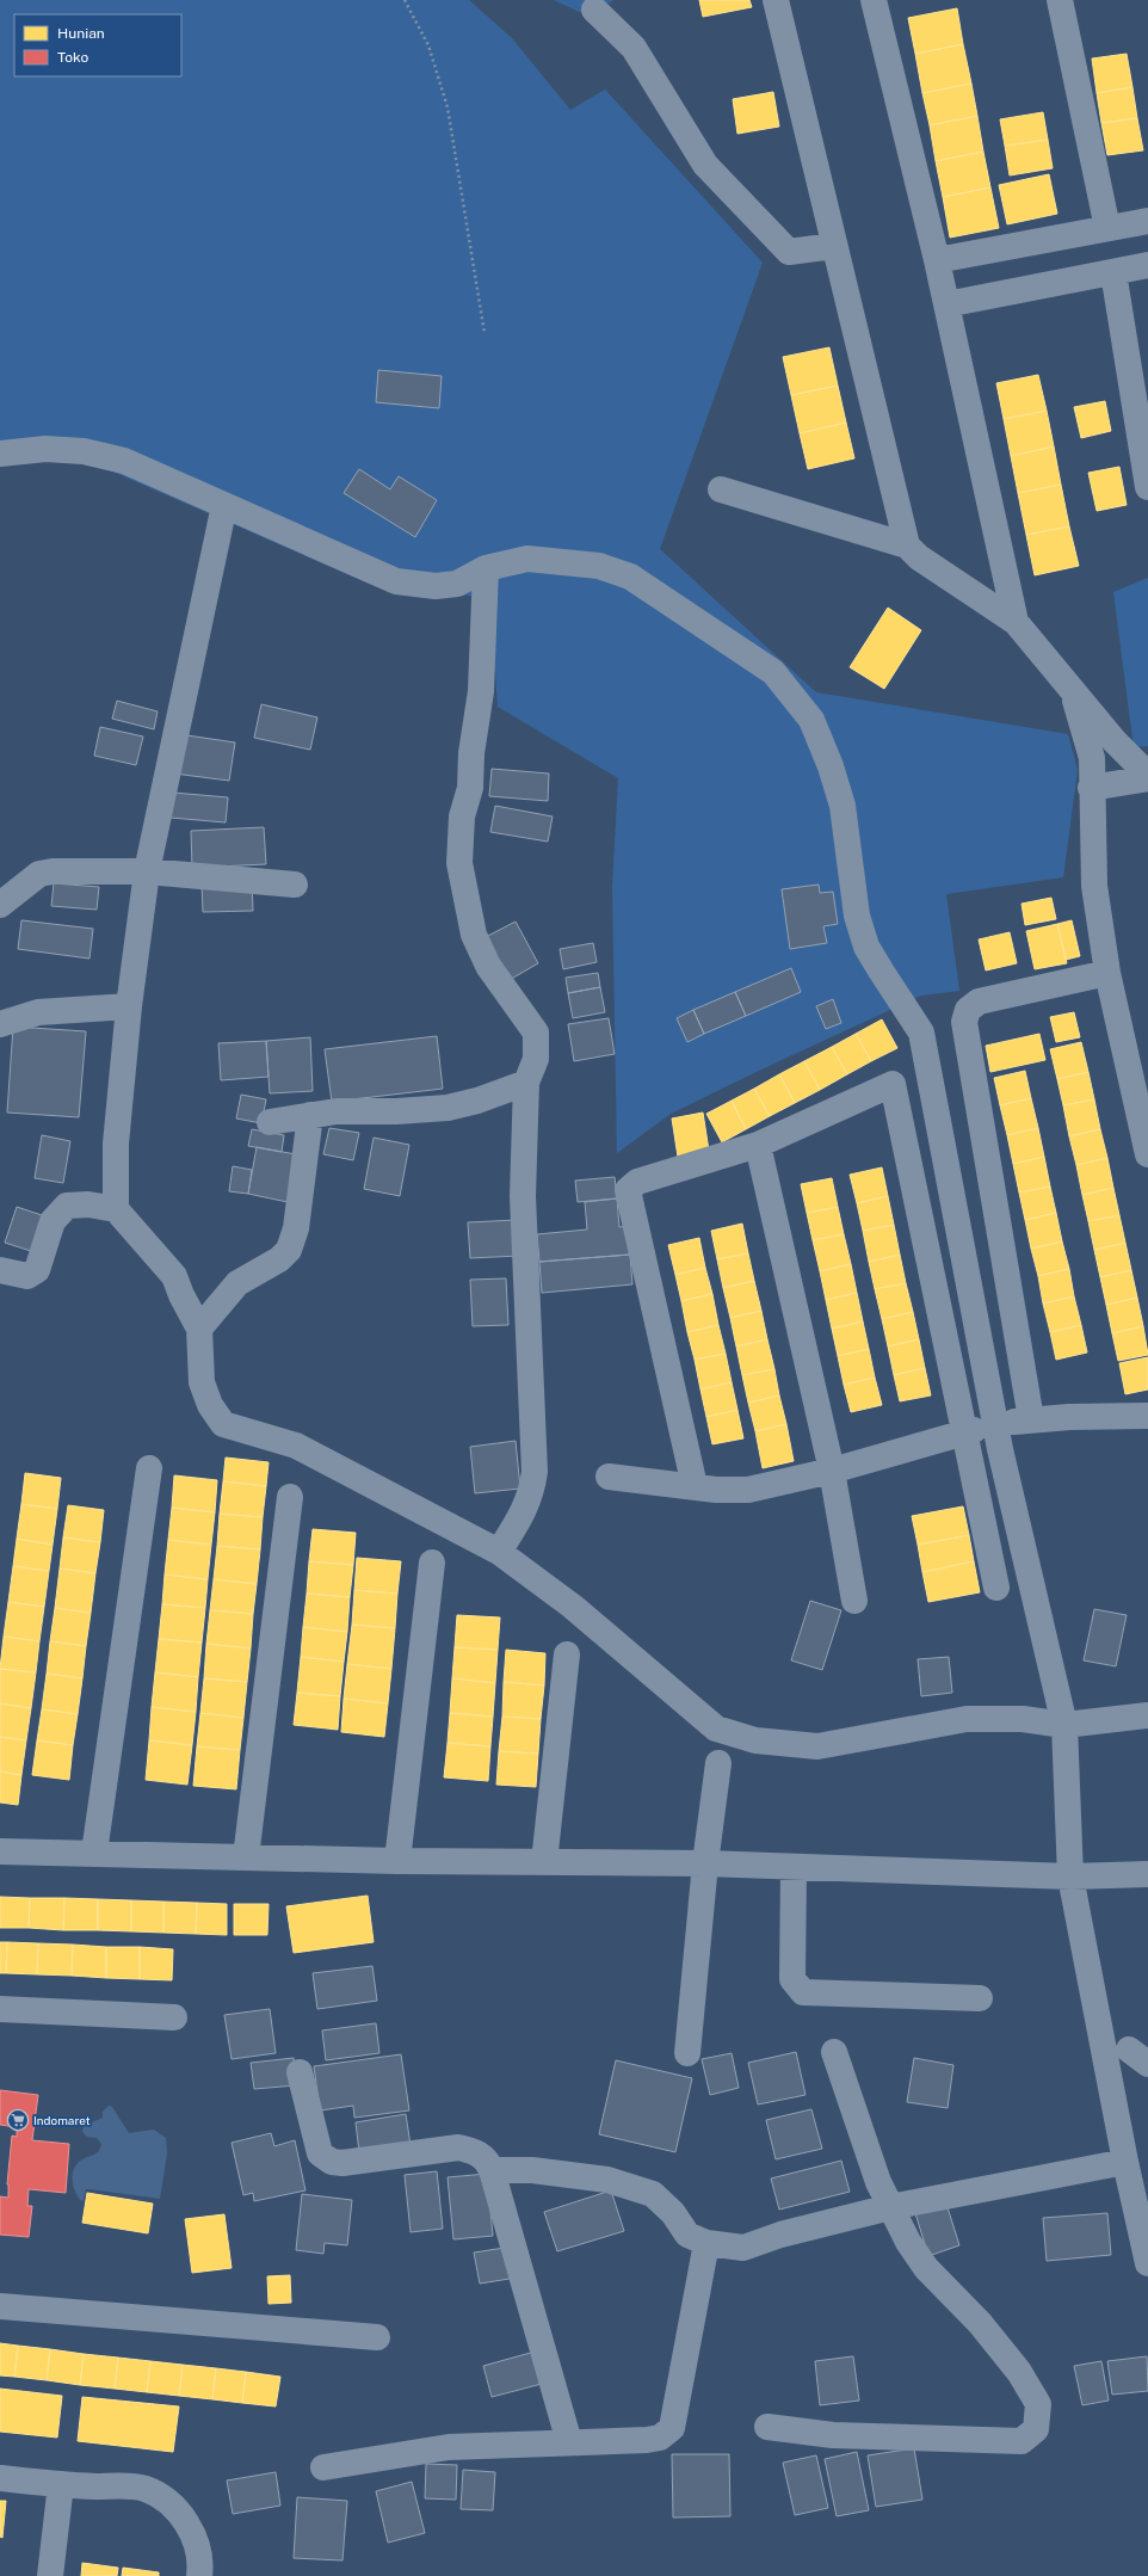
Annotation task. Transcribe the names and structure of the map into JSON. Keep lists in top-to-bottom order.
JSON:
{
  "places": {
    "supermarket": ["Indomaret"]
  },
  "legend": ["Hunian", "Toko"]
}
